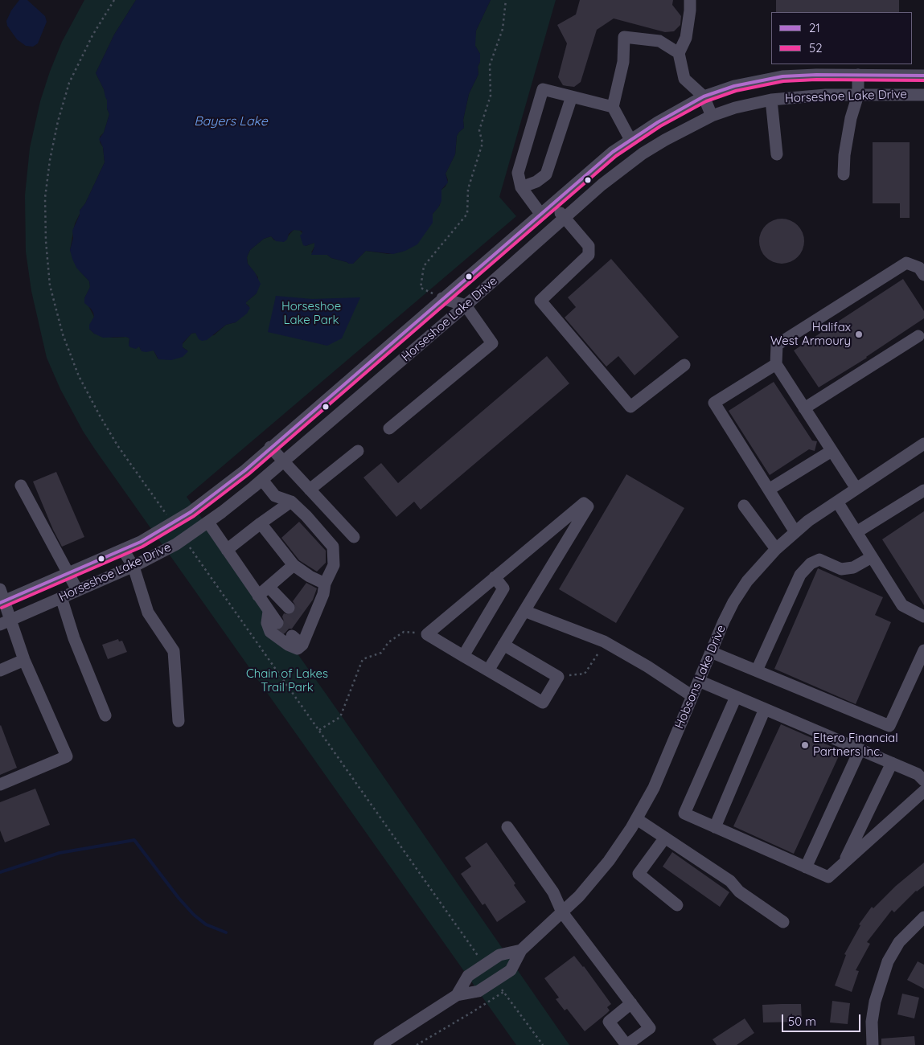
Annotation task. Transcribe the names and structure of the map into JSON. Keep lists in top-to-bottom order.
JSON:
{
  "streets": {
    "street": ["Horseshoe Lake Drive", "Hobsons Lake Drive"]
  },
  "water": ["Bayers Lake"],
  "parks": ["Horseshoe Lake Park", "Chain of Lakes Trail Park"],
  "places": ["Halifax West Armoury", "Eltero Financial Partners Inc."],
  "lines": ["transit line 21", "transit line 52"],
  "legend": ["21", "52"],
  "scale_bar": "50 m"
}
